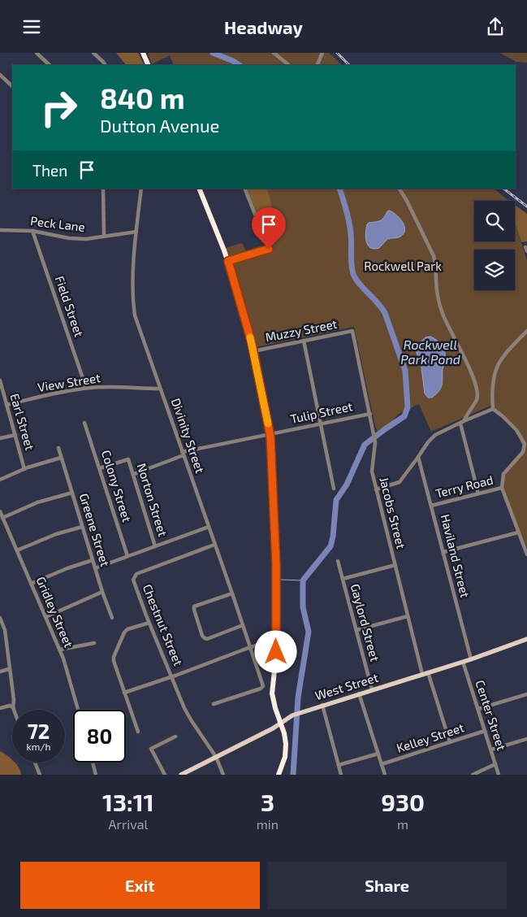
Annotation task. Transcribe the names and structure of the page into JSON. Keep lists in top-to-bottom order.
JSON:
{
  "streets": {
    "main road": ["West Street"],
    "street": [
      "Peck Lane",
      "Field Street",
      "Muzzy Street",
      "View Street",
      "Tulip Street",
      "Earl Street",
      "Divinity Street",
      "Colony Street",
      "Terry Road",
      "Norton Street",
      "Jacobs Street",
      "Greene Street",
      "Haviland Street",
      "Gridley Street",
      "Gaylord Street",
      "Chestnut Street",
      "Center Street",
      "Kelley Street"
    ]
  },
  "crossings": [
    ["Peck Lane", "Field Street"],
    ["Peck Lane", "Divinity Street"],
    ["Field Street", "View Street"],
    ["Muzzy Street", "Jacobs Street"],
    ["View Street", "Earl Street"],
    ["View Street", "Divinity Street"],
    ["Tulip Street", "Divinity Street"],
    ["Tulip Street", "Norton Street"],
    ["Tulip Street", "Jacobs Street"],
    ["Divinity Street", "Chestnut Street"],
    ["Colony Street", "Norton Street"],
    ["Terry Road", "Haviland Street"],
    ["Jacobs Street", "West Street"],
    ["Haviland Street", "West Street"],
    ["Gaylord Street", "West Street"],
    ["Chestnut Street", "West Street"],
    ["West Street", "Center Street"],
    ["Center Street", "Kelley Street"]
  ],
  "water": ["Rockwell Park Pond"],
  "parks": ["Rockwell Park"],
  "page": {
    "header": "Headway",
    "turn": ["840 m", "Dutton Avenue"],
    "then": "Then",
    "speed": "72 km/h",
    "limit": "80",
    "eta": [
      "13:11",
      "Arrival",
      "3",
      "min",
      "930",
      "m"
    ],
    "buttons": ["Exit", "Share"]
  }
}
